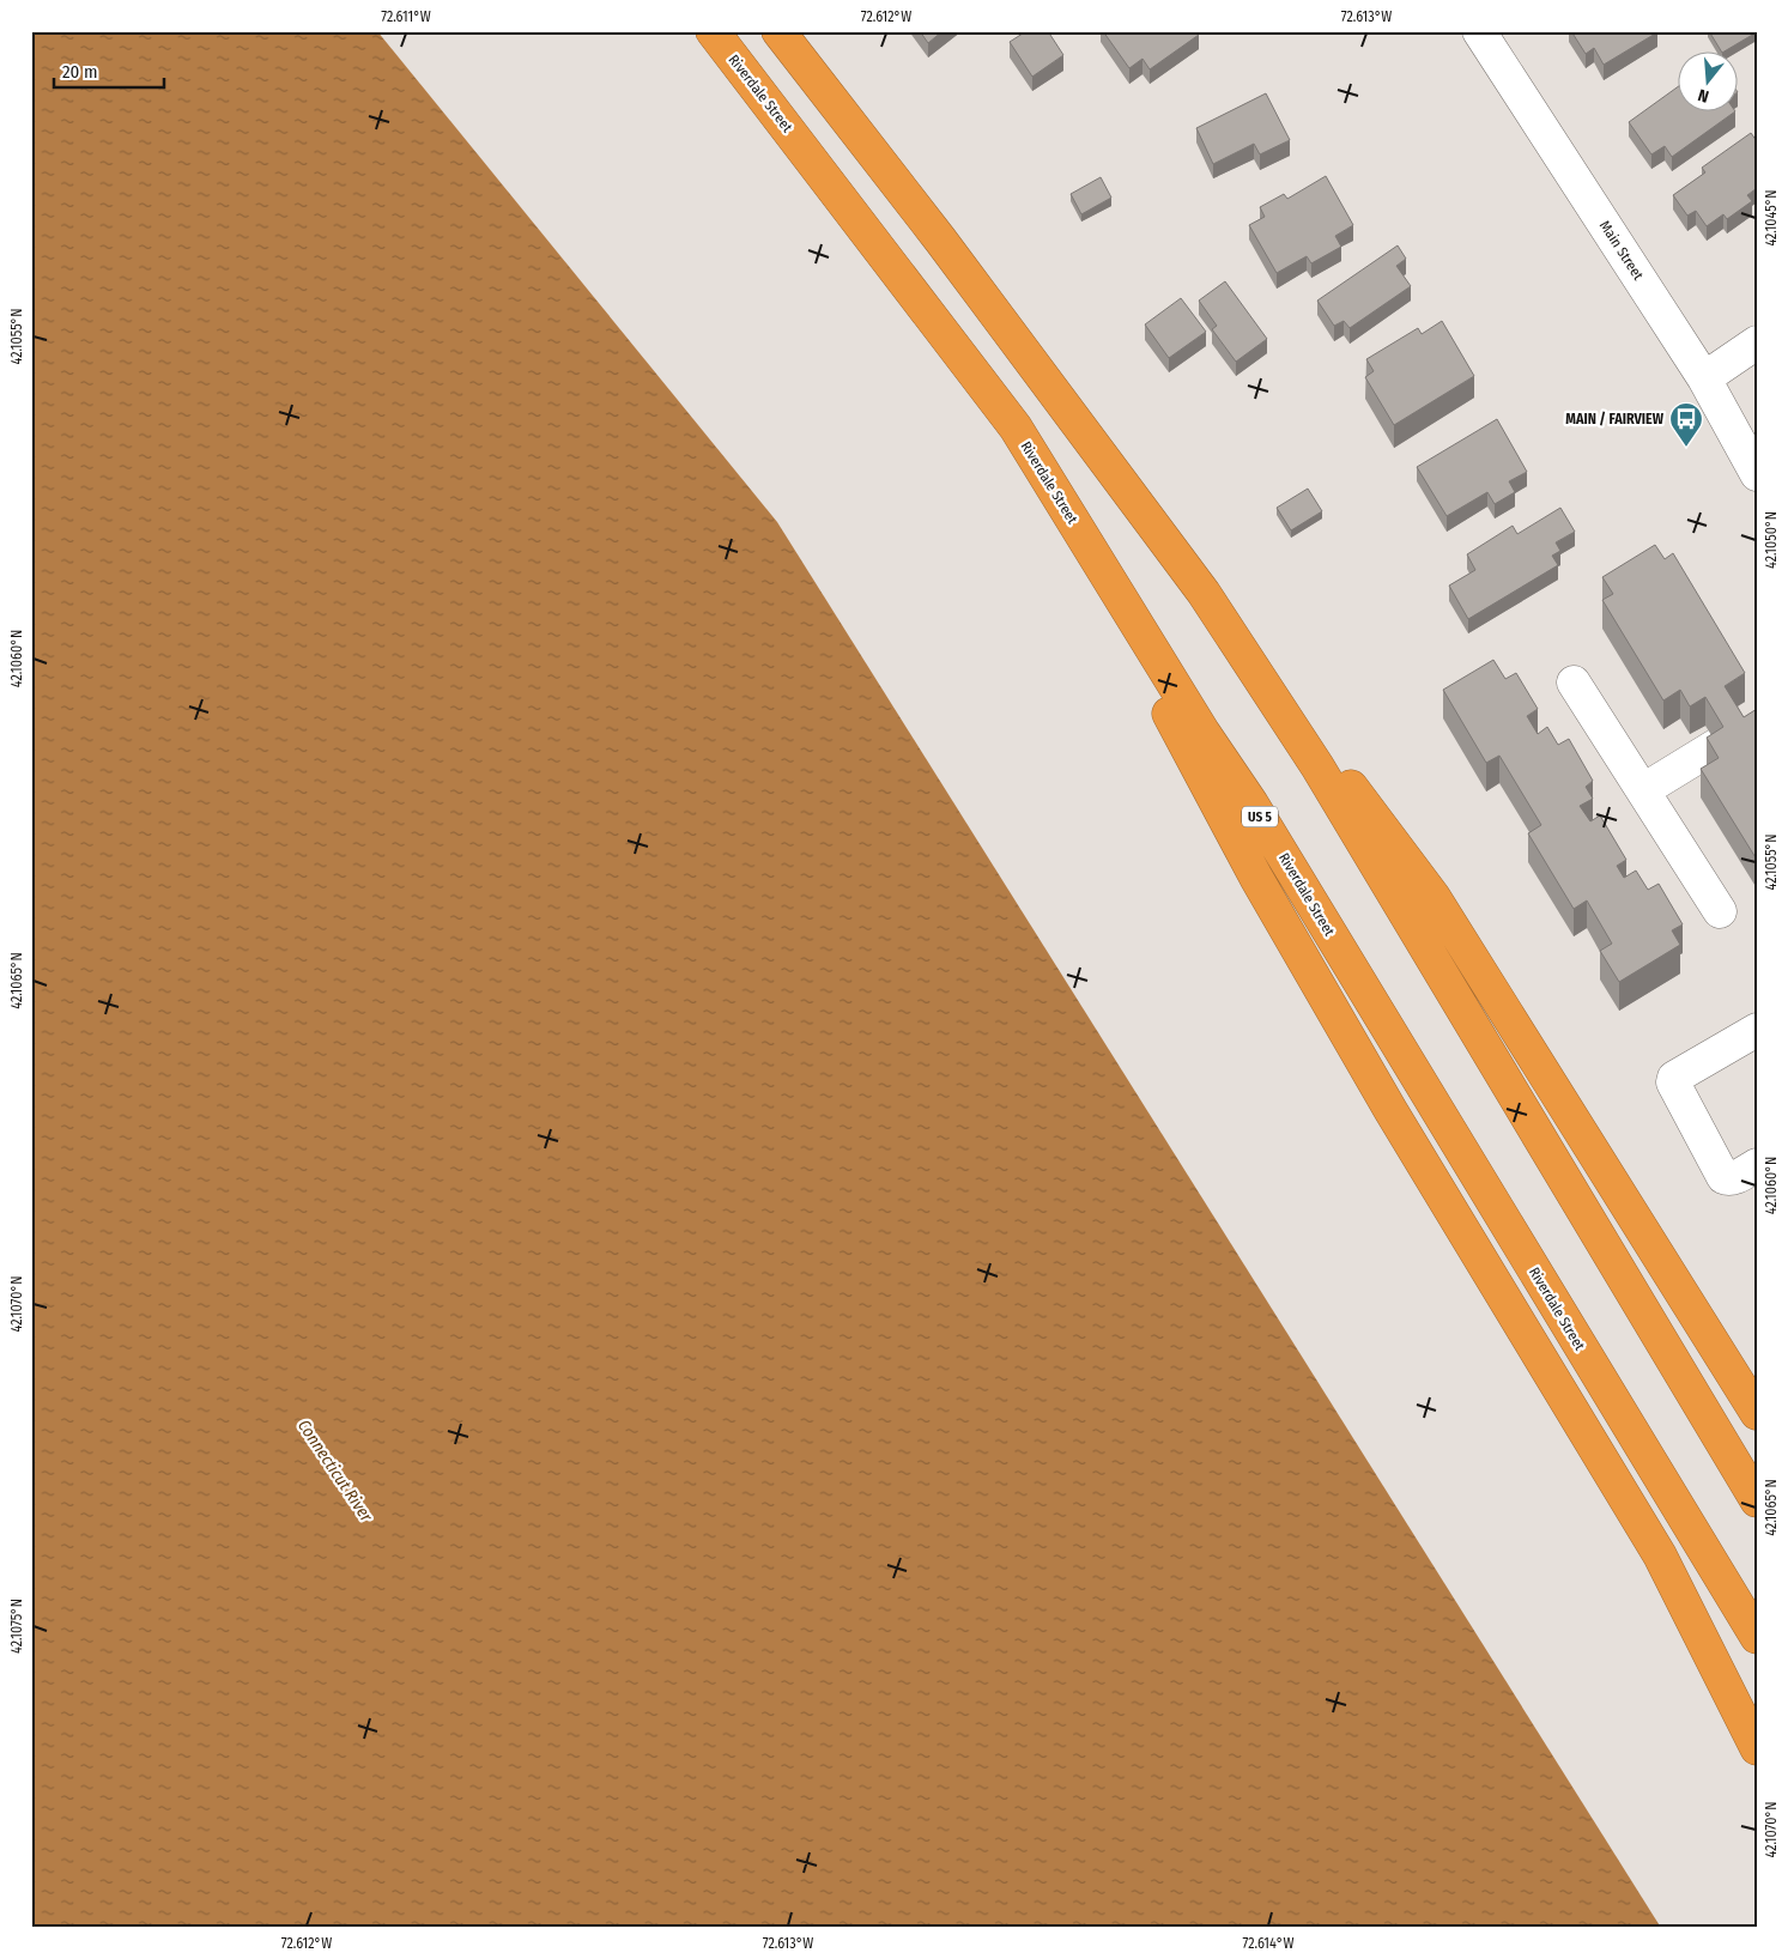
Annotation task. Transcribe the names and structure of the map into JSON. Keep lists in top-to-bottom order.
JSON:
{
  "streets": {
    "highway": ["Riverdale Street", "US 5"],
    "street": ["Main Street"]
  },
  "water": ["Connecticut River"],
  "places": {
    "bus stop": ["MAIN / FAIRVIEW"]
  },
  "scale_bar": "20 m",
  "north": "bottom",
  "coordinates": [
    "72.611°W",
    "72.612°W",
    "72.613°W",
    "42.1045°N",
    "42.1055°N",
    "42.1050°N",
    "42.1060°N",
    "42.1065°N",
    "42.1070°N",
    "42.1075°N",
    "72.614°W"
  ]
}
